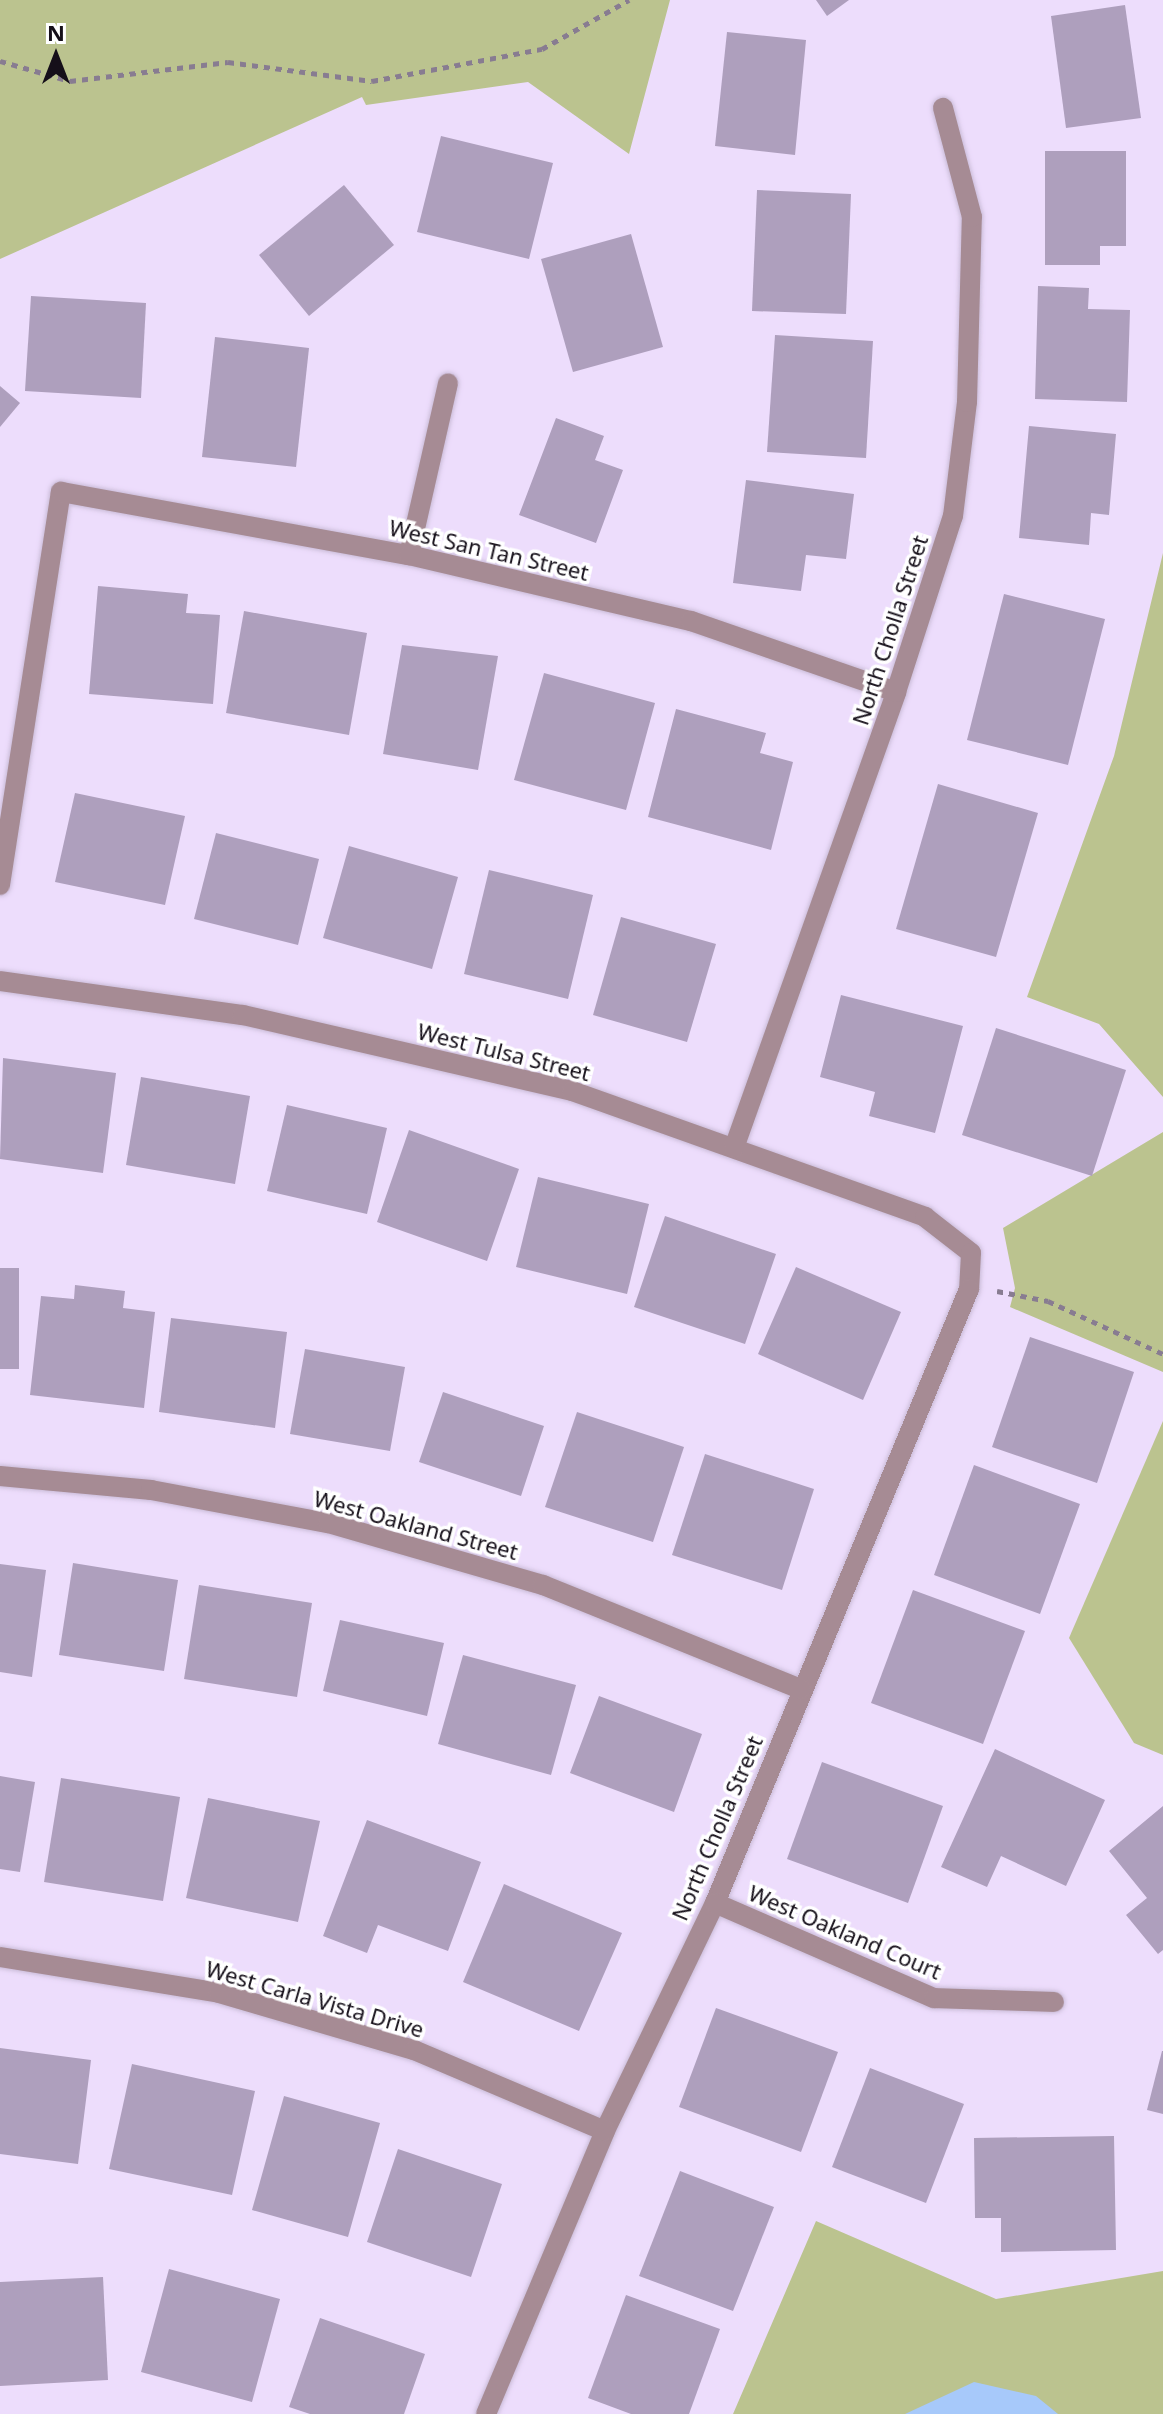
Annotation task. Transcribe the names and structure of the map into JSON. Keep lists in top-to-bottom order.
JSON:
{
  "streets": {
    "street": [
      "West San Tan Street",
      "North Cholla Street",
      "West Tulsa Street",
      "West Oakland Street",
      "West Oakland Court",
      "West Carla Vista Drive"
    ]
  },
  "crossings": [
    ["West San Tan Street", "North Cholla Street"],
    ["North Cholla Street", "West Tulsa Street"],
    ["North Cholla Street", "West Oakland Street"],
    ["North Cholla Street", "West Oakland Court"],
    ["North Cholla Street", "West Carla Vista Drive"]
  ],
  "north": "top"
}
